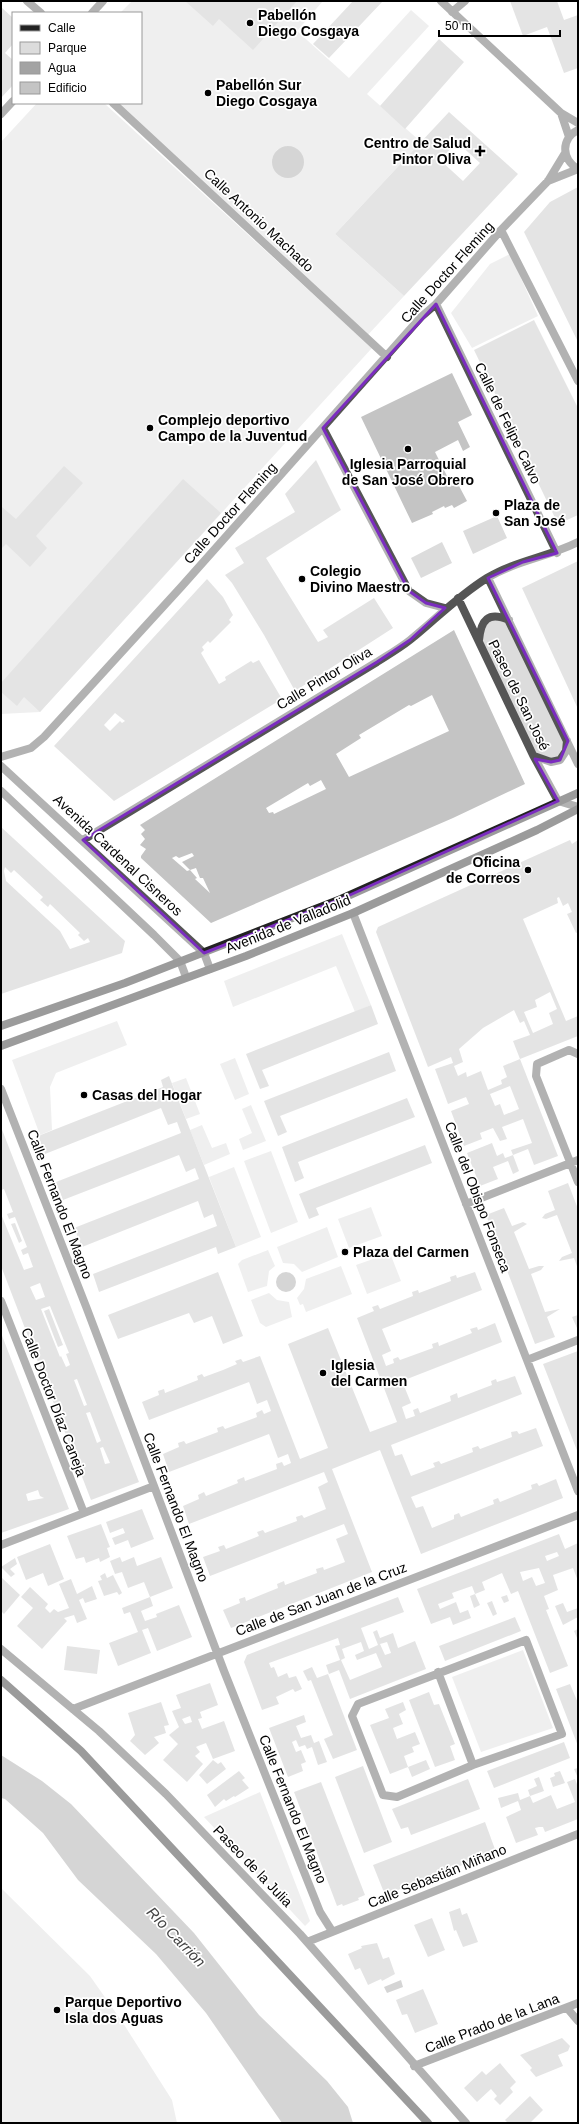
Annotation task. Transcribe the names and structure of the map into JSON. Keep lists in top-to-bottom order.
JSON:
{
  "streets": {
    "main road": ["Avenida de Valladolid"],
    "street": [
      "Calle Antonio Machado",
      "Calle Doctor Fleming",
      "Calle de Felipe Calvo",
      "Calle Pintor Oliva",
      "Paseo de San José",
      "Avenida Cardenal Cisneros",
      "Calle del Obispo Fonseca",
      "Calle Fernando El Magno",
      "Calle Doctor Díaz Caneja",
      "Calle de San Juan de la Cruz",
      "Paseo de la Julia",
      "Calle Sebastián Miñano",
      "Calle Prado de la Lana"
    ]
  },
  "crossings": [
    ["Calle Antonio Machado", "Calle Doctor Fleming"],
    ["Calle Doctor Fleming", "Calle de Felipe Calvo"],
    ["Calle de Felipe Calvo", "Calle Pintor Oliva"],
    ["Calle Pintor Oliva", "Paseo de San José"],
    ["Calle Pintor Oliva", "Avenida Cardenal Cisneros"],
    ["Paseo de San José", "Avenida de Valladolid"],
    ["Avenida Cardenal Cisneros", "Avenida de Valladolid"],
    ["Avenida de Valladolid", "Calle del Obispo Fonseca"],
    ["Calle Fernando El Magno", "Calle de San Juan de la Cruz"],
    ["Calle Fernando El Magno", "Calle Sebastián Miñano"],
    ["Calle de San Juan de la Cruz", "Paseo de la Julia"],
    ["Paseo de la Julia", "Calle Sebastián Miñano"],
    ["Paseo de la Julia", "Calle Prado de la Lana"]
  ],
  "water": ["Río Carrión"],
  "places": {
    "other": [
      "Pabellón Diego Cosgaya",
      "Pabellón Sur Diego Cosgaya",
      "Complejo deportivo Campo de la Juventud",
      "Iglesia Parroquial de San José Obrero",
      "Plaza de San José",
      "Colegio Divino Maestro",
      "Oficina de Correos",
      "Casas del Hogar",
      "Plaza del Carmen",
      "Iglesia del Carmen",
      "Parque Deportivo Isla dos Aguas"
    ],
    "health": ["Centro de Salud Pintor Oliva"]
  },
  "legend": [
    "Calle",
    "Parque",
    "Agua",
    "Edificio"
  ],
  "scale_bar": "50 m"
}
